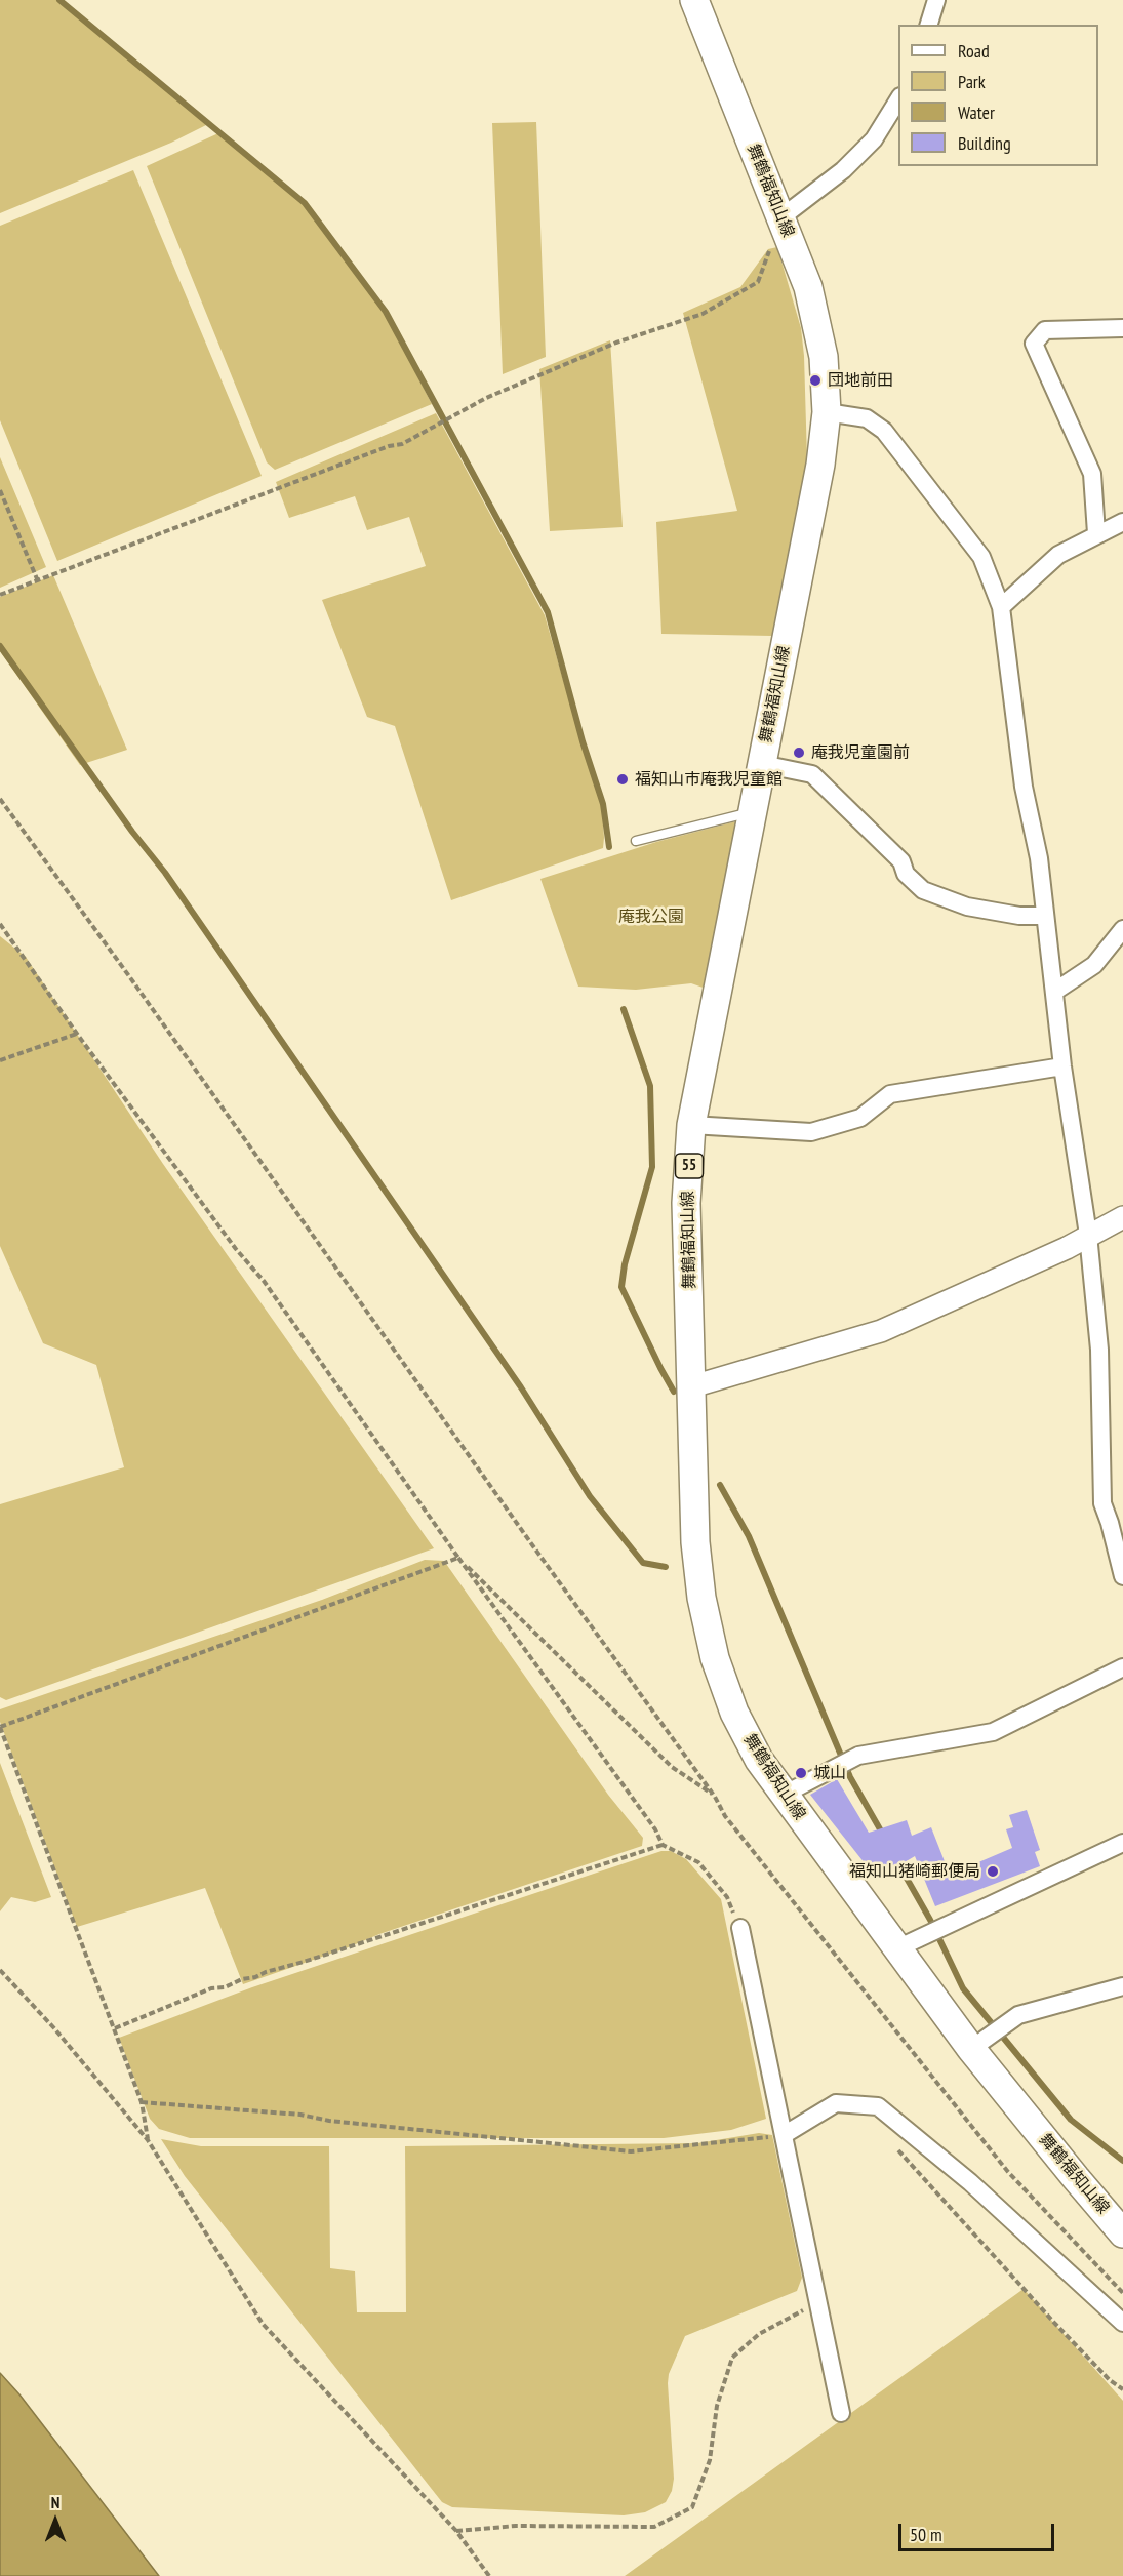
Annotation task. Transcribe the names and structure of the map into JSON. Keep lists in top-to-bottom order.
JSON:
{
  "streets": {
    "main road": ["舞鶴福知山線", "55"]
  },
  "parks": ["庵我公園"],
  "places": [
    "団地前田",
    "庵我児童園前",
    "福知山市庵我児童館",
    "城山",
    "福知山猪崎郵便局"
  ],
  "legend": [
    "Road",
    "Park",
    "Water",
    "Building"
  ],
  "scale_bar": "50 m",
  "north": "top"
}
